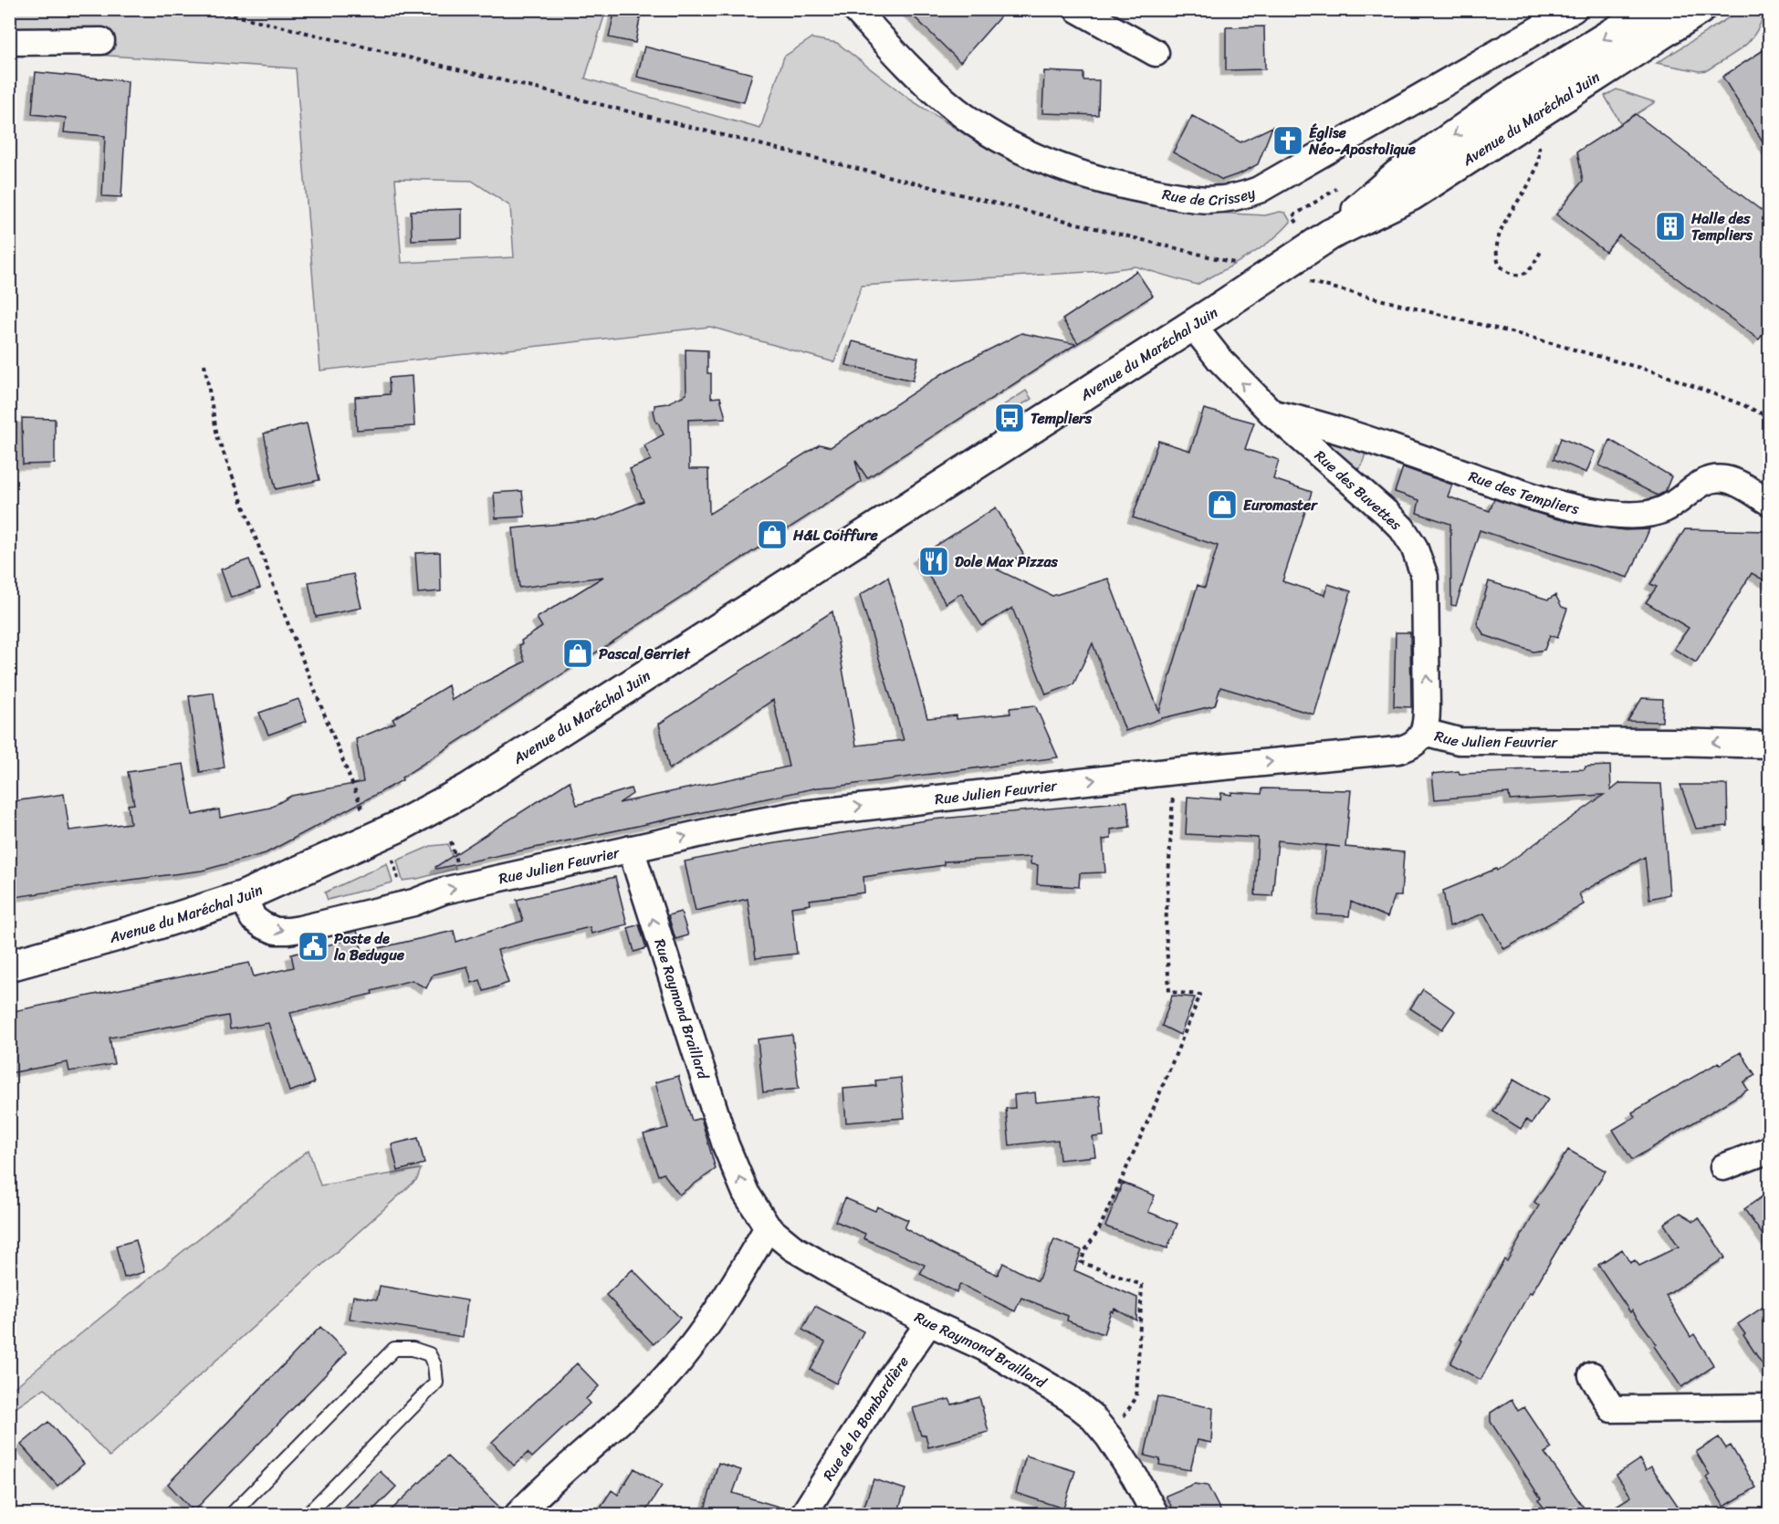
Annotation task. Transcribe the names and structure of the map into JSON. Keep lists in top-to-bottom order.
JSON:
{
  "streets": {
    "main road": ["Avenue du Maréchal Juin"],
    "street": [
      "Rue de Crissey",
      "Rue des Buvettes",
      "Rue des Templiers",
      "Rue Julien Feuvrier",
      "Rue Raymond Braillard",
      "Rue de la Bombardière"
    ]
  },
  "crossings": [
    ["Avenue du Maréchal Juin", "Rue des Buvettes"],
    ["Avenue du Maréchal Juin", "Rue Julien Feuvrier"],
    ["Rue des Buvettes", "Rue des Templiers"],
    ["Rue des Buvettes", "Rue Julien Feuvrier"],
    ["Rue Julien Feuvrier", "Rue Raymond Braillard"],
    ["Rue Raymond Braillard", "Rue de la Bombardière"]
  ],
  "one_way": ["Rue des Buvettes", "Rue Raymond Braillard"],
  "places": {
    "church": ["Église Néo-Apostolique"],
    "building": ["Halle des Templiers"],
    "bus stop": ["Templiers"],
    "shop": ["Euromaster", "H&L Coiffure", "Pascal Gerriet"],
    "restaurant": ["Dole Max Pizzas"],
    "public building": ["Poste de la Bedugue"]
  }
}
